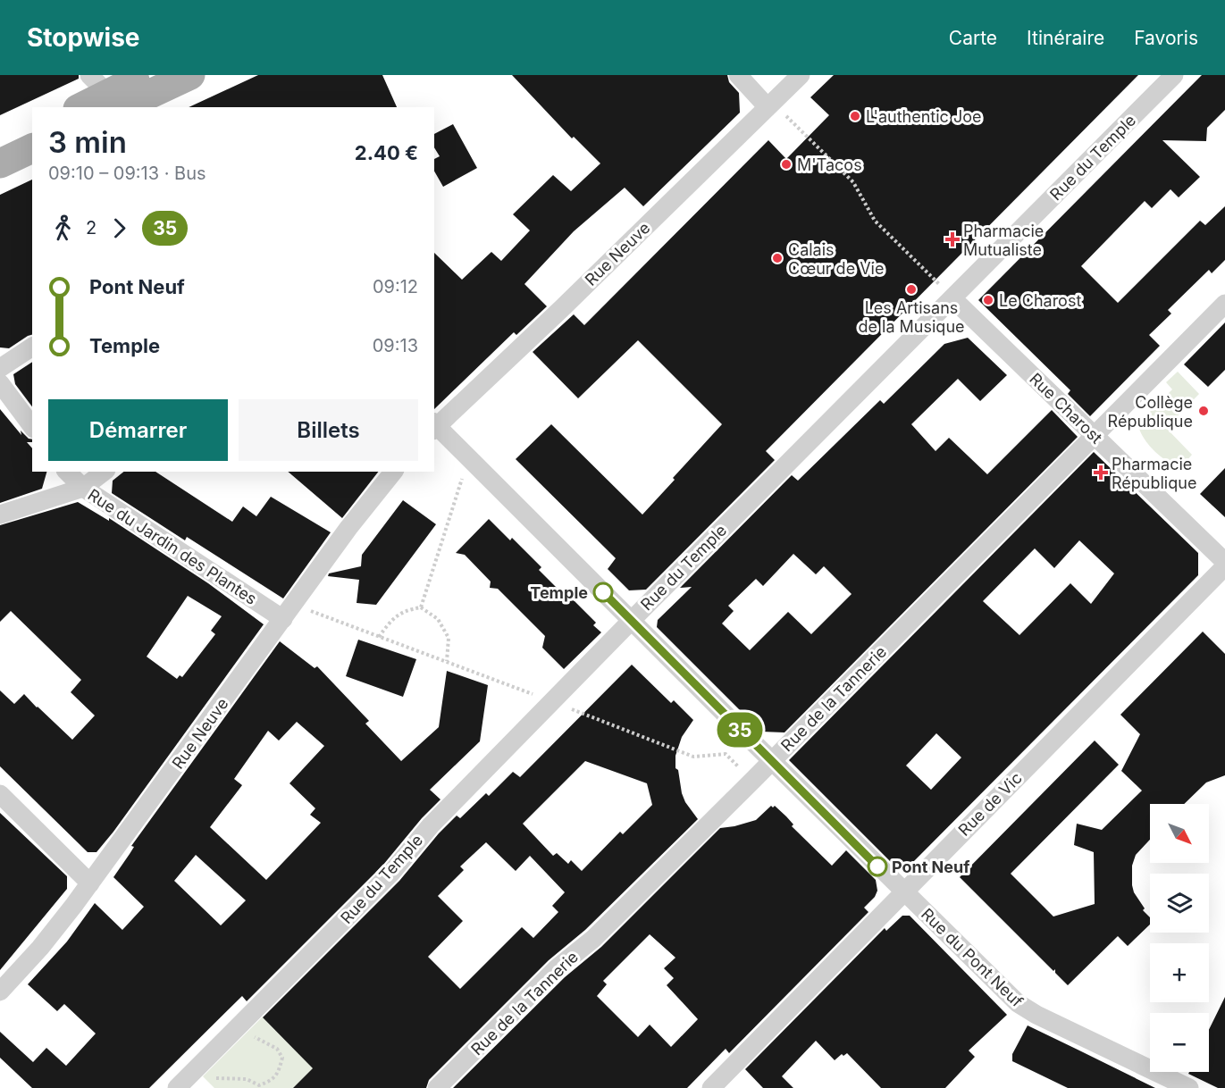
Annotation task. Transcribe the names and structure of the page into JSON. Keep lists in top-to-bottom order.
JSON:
{
  "streets": {
    "street": [
      "Rue du Temple",
      "Rue Neuve",
      "Rue Charost",
      "Rue du Jardin des Plantes",
      "Rue de la Tannerie",
      "Rue de Vic",
      "Rue du Pont Neuf"
    ]
  },
  "crossings": [
    ["Rue du Temple", "Rue Charost"],
    ["Rue du Temple", "Rue du Pont Neuf"],
    ["Rue Neuve", "Rue du Jardin des Plantes"],
    ["Rue Neuve", "Rue du Pont Neuf"],
    ["Rue Charost", "Rue de la Tannerie"],
    ["Rue de la Tannerie", "Rue du Pont Neuf"],
    ["Rue de Vic", "Rue du Pont Neuf"]
  ],
  "places": {
    "other": [
      "L'authentic Joe",
      "M'Tacos",
      "Calais Cœur de Vie",
      "Les Artisans de la Musique",
      "Le Charost",
      "Collège République",
      "Temple",
      "Pont Neuf"
    ],
    "health": ["Pharmacie Mutualiste", "Pharmacie République"]
  },
  "lines": ["bus line 35"],
  "north": "bottom right",
  "page": {
    "header": "Stopwise",
    "nav": ["Carte", "Itinéraire", "Favoris"],
    "on_map": "35",
    "heading": ["3 min", "09:10 – 09:13 · Bus", "2.40 €"],
    "legs": ["2", "35"],
    "list": [
      {
        "name": "Pont Neuf",
        "value": "09:12"
      },
      {
        "name": "Temple",
        "value": "09:13"
      }
    ],
    "buttons": ["Démarrer", "Billets"],
    "map_buttons": ["+", "−"]
  }
}
